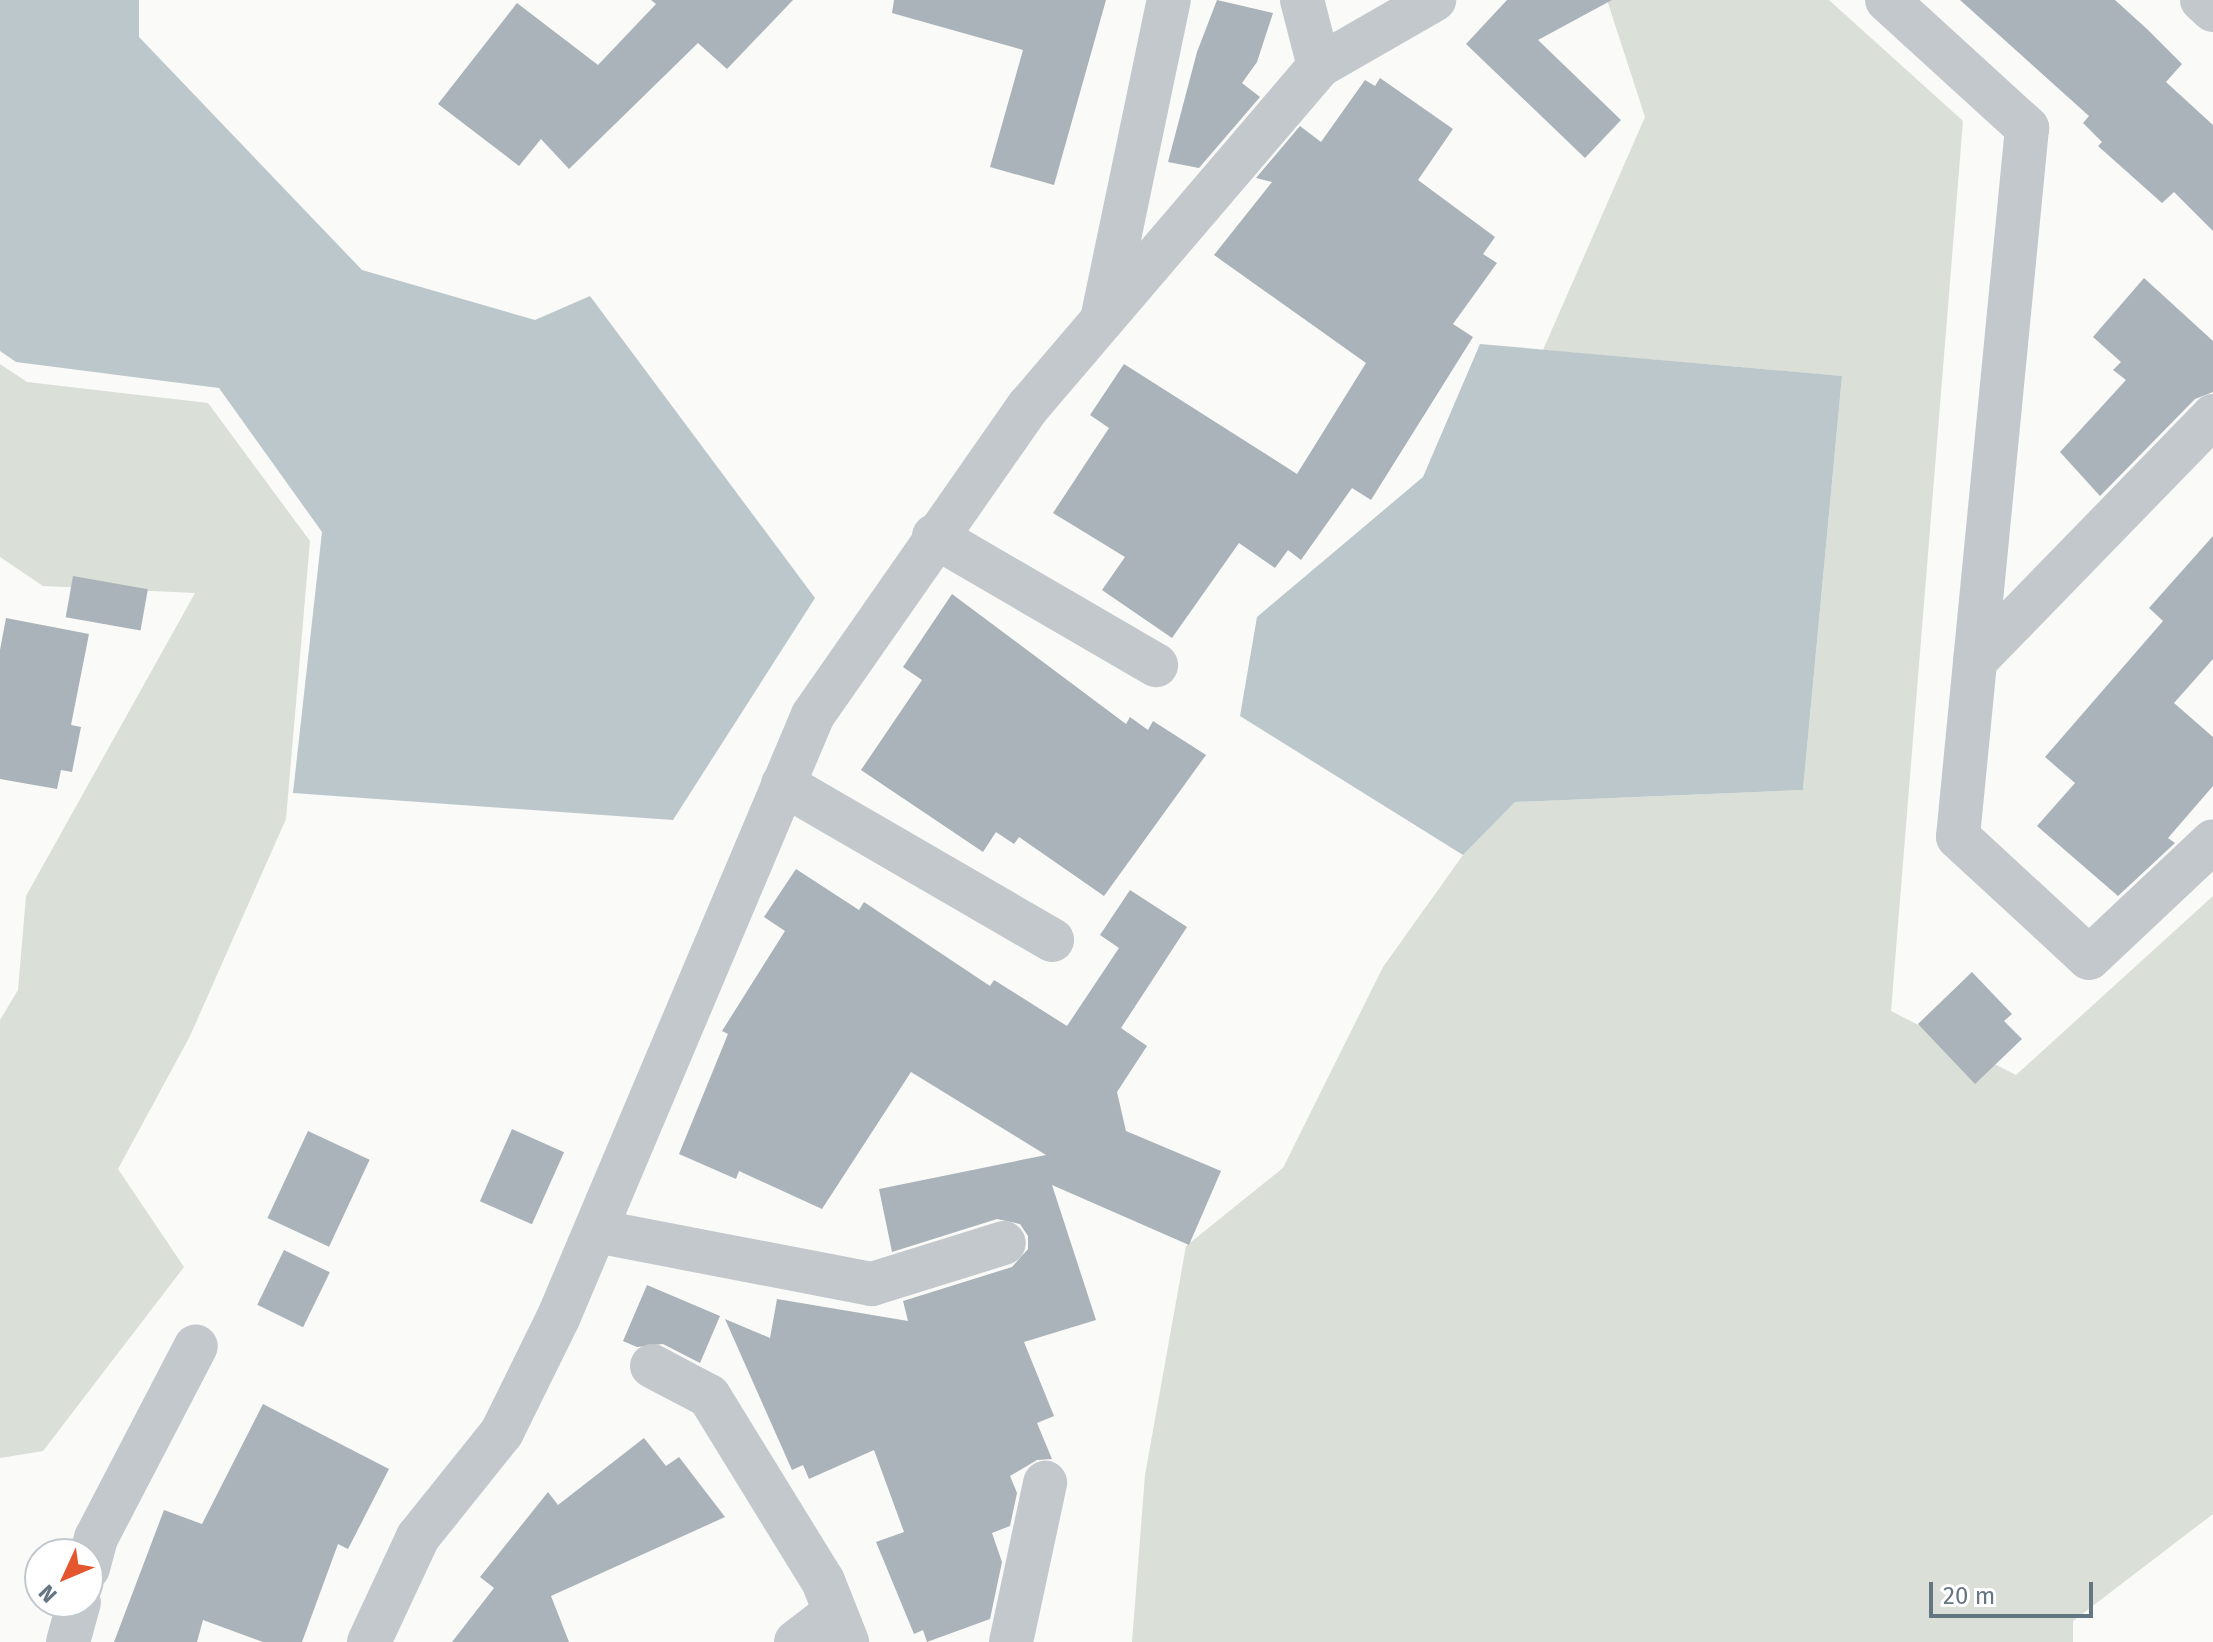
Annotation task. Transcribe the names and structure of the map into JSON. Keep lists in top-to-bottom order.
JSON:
{
  "scale_bar": "20 m",
  "north": "bottom left"
}
